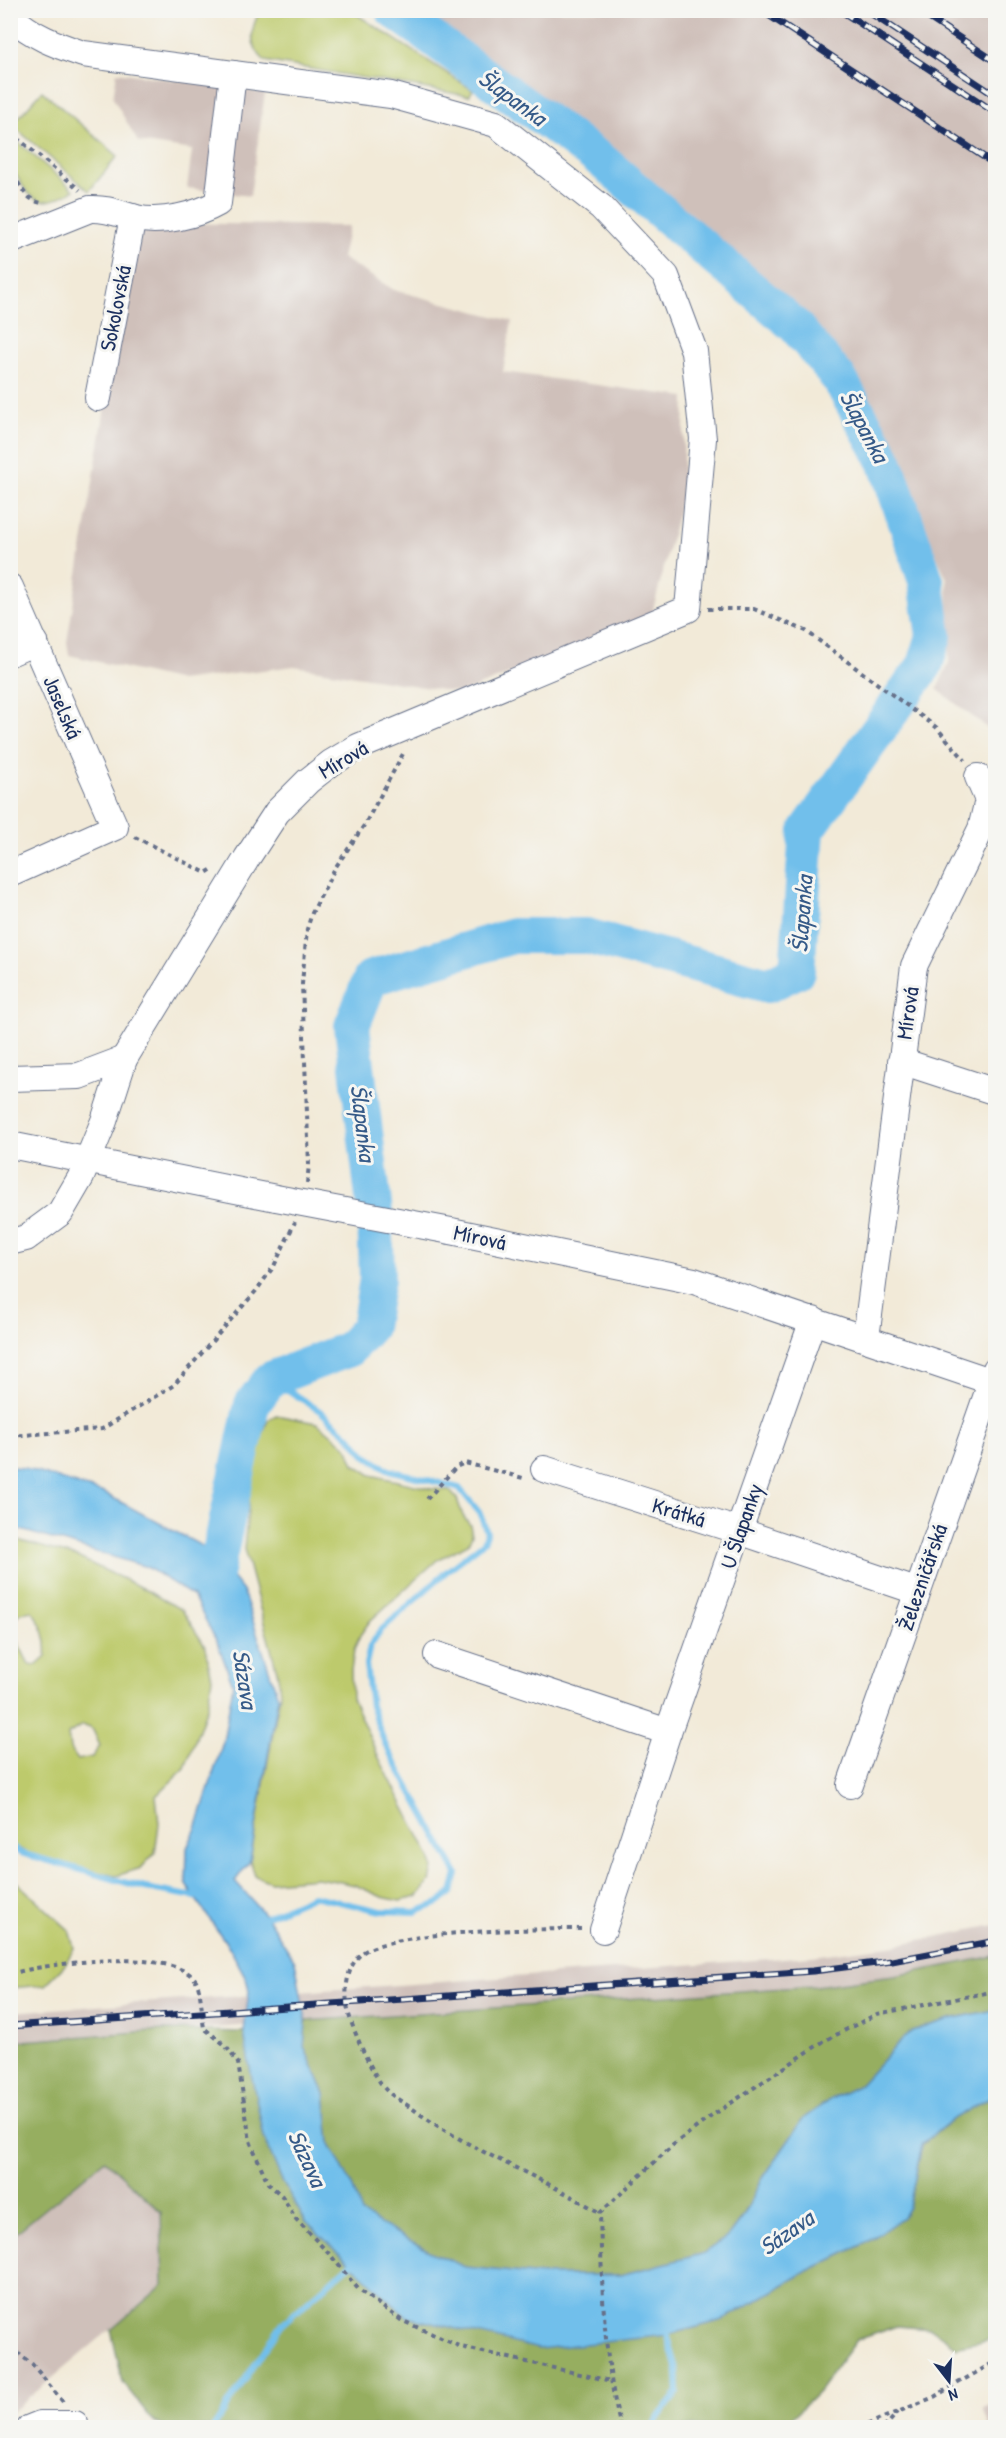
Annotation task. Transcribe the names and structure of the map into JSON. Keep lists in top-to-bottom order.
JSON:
{
  "streets": {
    "street": [
      "Sokolovská",
      "Jaselská",
      "Mírová",
      "Krátká",
      "U Šlapanky",
      "Železničářská"
    ]
  },
  "crossings": [
    ["Mírová", "U Šlapanky"],
    ["Mírová", "Železničářská"],
    ["Krátká", "U Šlapanky"],
    ["Krátká", "Železničářská"]
  ],
  "water": ["Šlapanka", "Sázava"],
  "north": "bottom"
}
